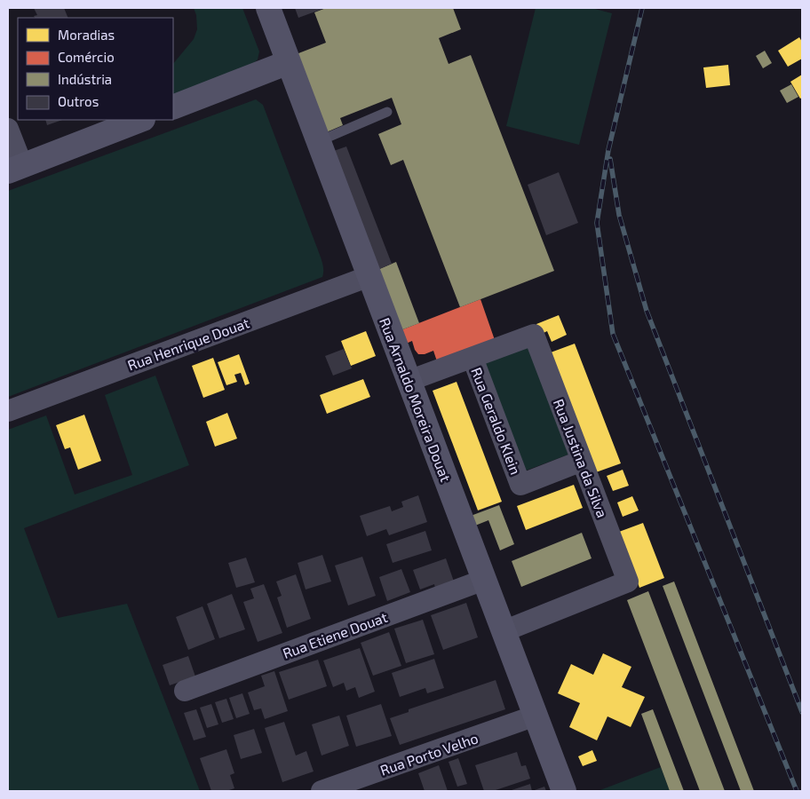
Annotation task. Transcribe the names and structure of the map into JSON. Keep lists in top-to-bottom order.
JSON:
{
  "streets": {
    "street": [
      "Rua Henrique Douat",
      "Rua Arnaldo Moreira Douat",
      "Rua Geraldo Klein",
      "Rua Justina da Silva",
      "Rua Etiene Douat",
      "Rua Porto Velho"
    ]
  },
  "crossings": [
    ["Rua Henrique Douat", "Rua Arnaldo Moreira Douat"],
    ["Rua Arnaldo Moreira Douat", "Rua Justina da Silva"],
    ["Rua Arnaldo Moreira Douat", "Rua Etiene Douat"],
    ["Rua Arnaldo Moreira Douat", "Rua Porto Velho"],
    ["Rua Geraldo Klein", "Rua Justina da Silva"]
  ],
  "legend": [
    "Moradias",
    "Comércio",
    "Indústria",
    "Outros"
  ]
}
